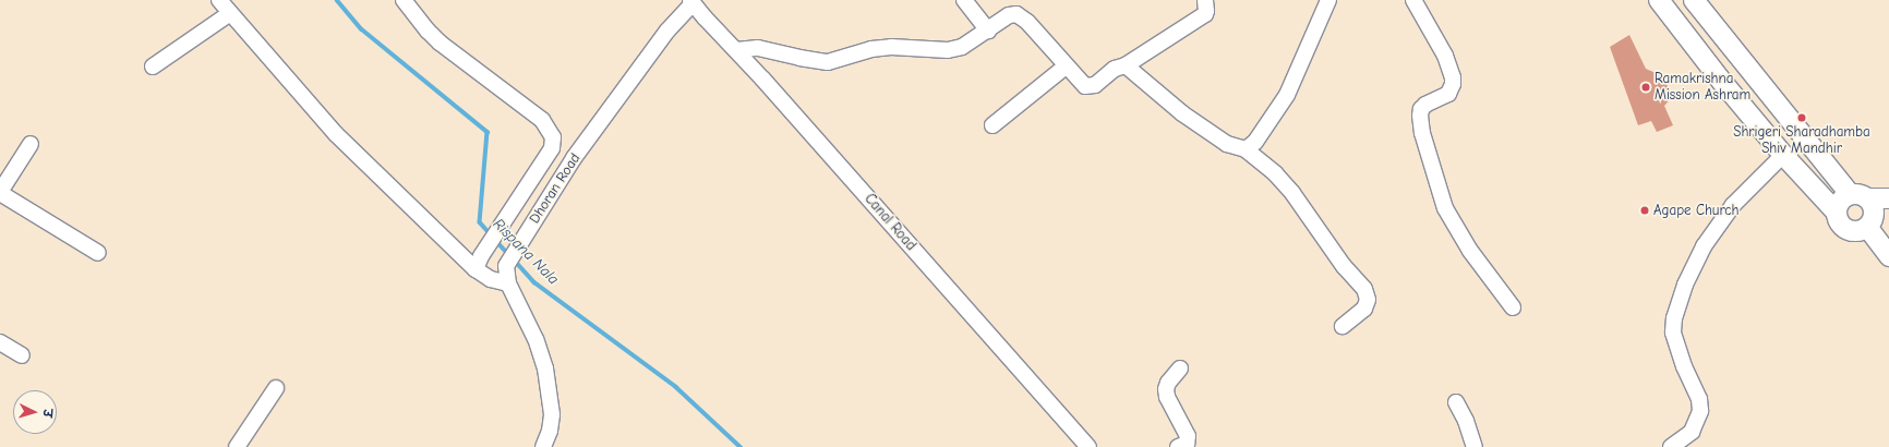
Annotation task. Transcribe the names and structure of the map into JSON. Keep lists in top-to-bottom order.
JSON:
{
  "streets": {
    "street": ["Dhoran Road", "Canal Road"]
  },
  "crossings": [
    ["Dhoran Road", "Canal Road"]
  ],
  "water": ["Rispana Nala"],
  "places": ["Ramakrishna Mission Ashram", "Shrigeri Sharadhamba Shiv Mandhir", "Agape Church"],
  "north": "right"
}
